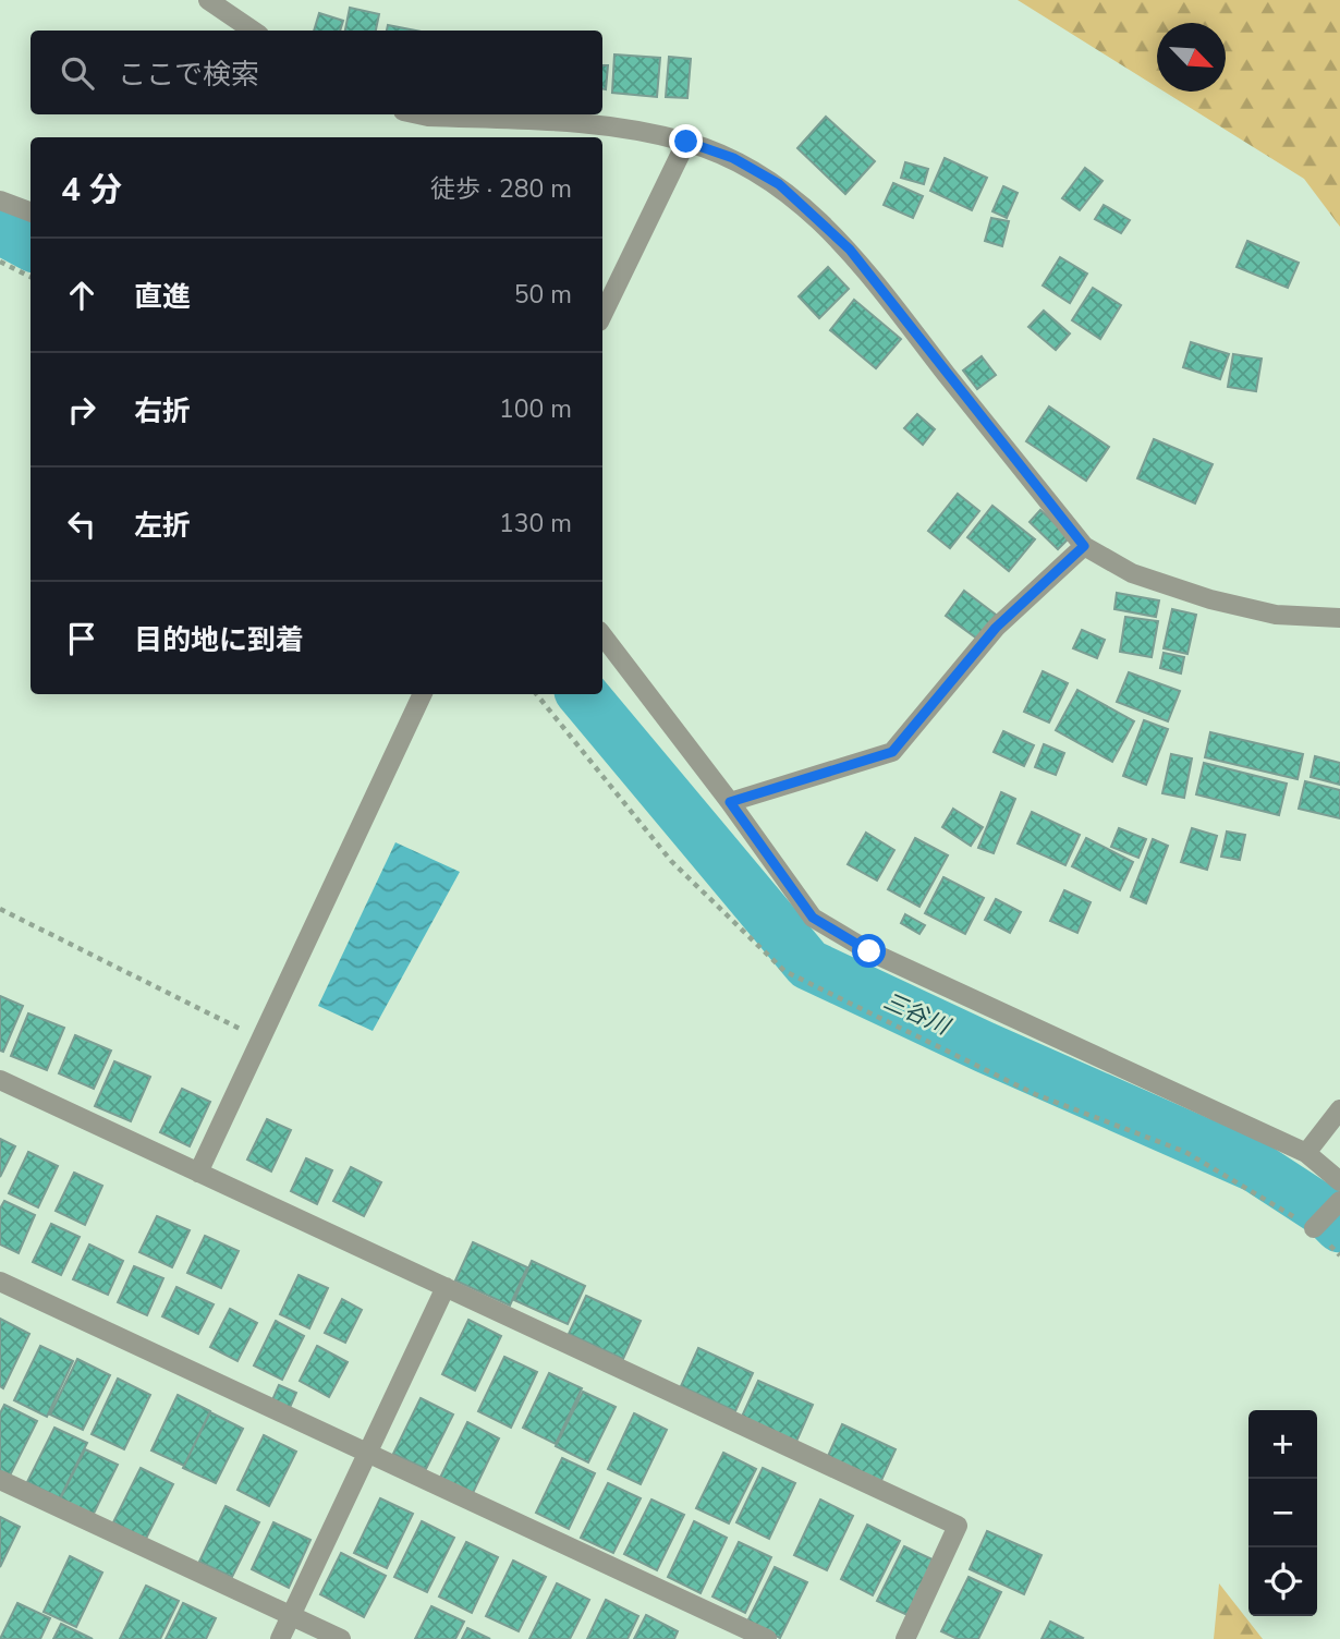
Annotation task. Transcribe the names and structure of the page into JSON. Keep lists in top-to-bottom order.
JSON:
{
  "water": ["三谷川"],
  "north": "bottom right",
  "page": {
    "search": "ここで検索",
    "heading": ["4 分", "徒歩 · 280 m"],
    "list": [
      ["直進", "50 m"],
      ["右折", "100 m"],
      ["左折", "130 m"],
      "目的地に到着"
    ],
    "map_buttons": ["+", "−"]
  }
}
